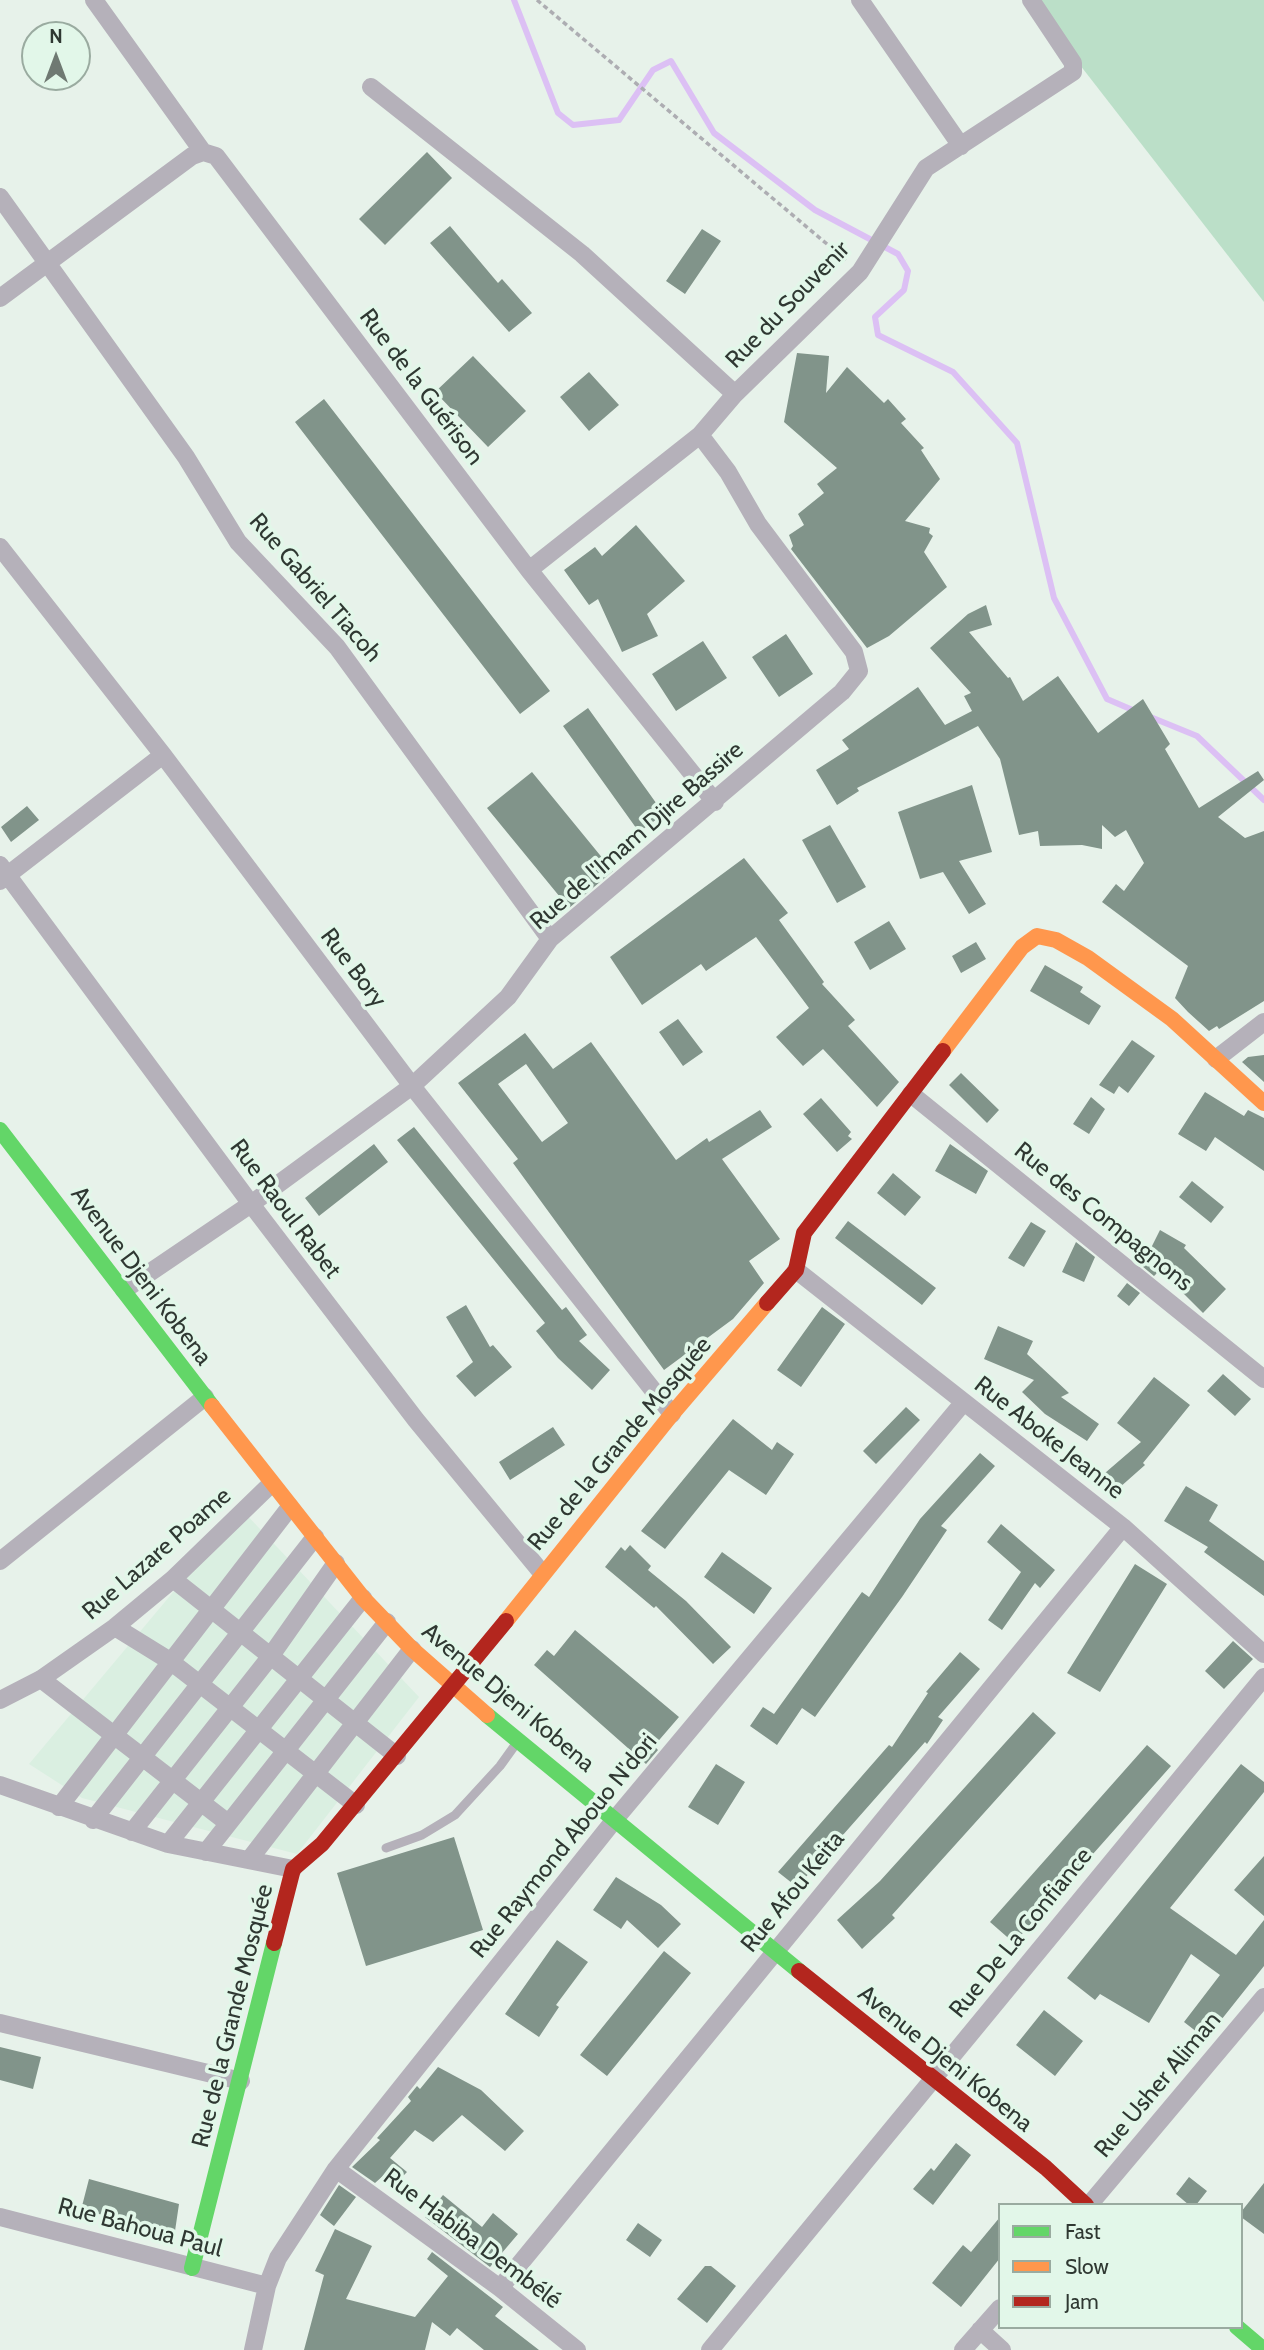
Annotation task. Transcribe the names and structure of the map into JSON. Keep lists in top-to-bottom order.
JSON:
{
  "streets": {
    "street": [
      "Rue du Souvenir",
      "Rue de la Guérison",
      "Rue Gabriel Tiacoh",
      "Rue de l'Imam Djire Bassire",
      "Rue Bory",
      "Rue Raoul Rabet",
      "Rue des Compagnons",
      "Avenue Djeni Kobena",
      "Rue Aboke Jeanne",
      "Rue de la Grande Mosquée",
      "Rue Lazare Poame",
      "Rue Raymond Abouo N'dori",
      "Rue Afou Keita",
      "Rue De La Confiance",
      "Rue Usher Aliman",
      "Rue Bahoua Paul",
      "Rue Habiba Dembélé"
    ]
  },
  "crossings": [
    ["Rue du Souvenir", "Rue de la Guérison"],
    ["Rue du Souvenir", "Rue de l'Imam Djire Bassire"],
    ["Rue de la Guérison", "Rue de l'Imam Djire Bassire"],
    ["Rue Gabriel Tiacoh", "Rue de l'Imam Djire Bassire"],
    ["Rue de l'Imam Djire Bassire", "Rue Bory"],
    ["Rue de l'Imam Djire Bassire", "Rue Raoul Rabet"],
    ["Rue de l'Imam Djire Bassire", "Avenue Djeni Kobena"],
    ["Rue Bory", "Rue de la Grande Mosquée"],
    ["Rue Raoul Rabet", "Rue de la Grande Mosquée"],
    ["Rue des Compagnons", "Rue de la Grande Mosquée"],
    ["Avenue Djeni Kobena", "Rue de la Grande Mosquée"],
    ["Avenue Djeni Kobena", "Rue Lazare Poame"],
    ["Avenue Djeni Kobena", "Rue Raymond Abouo N'dori"],
    ["Avenue Djeni Kobena", "Rue Afou Keita"],
    ["Avenue Djeni Kobena", "Rue De La Confiance"],
    ["Rue Aboke Jeanne", "Rue de la Grande Mosquée"],
    ["Rue Aboke Jeanne", "Rue Raymond Abouo N'dori"],
    ["Rue Aboke Jeanne", "Rue Afou Keita"],
    ["Rue de la Grande Mosquée", "Rue Bahoua Paul"],
    ["Rue Raymond Abouo N'dori", "Rue Bahoua Paul"],
    ["Rue Raymond Abouo N'dori", "Rue Habiba Dembélé"],
    ["Rue Afou Keita", "Rue Habiba Dembélé"]
  ],
  "legend": ["Fast", "Slow", "Jam"],
  "north": "top"
}
